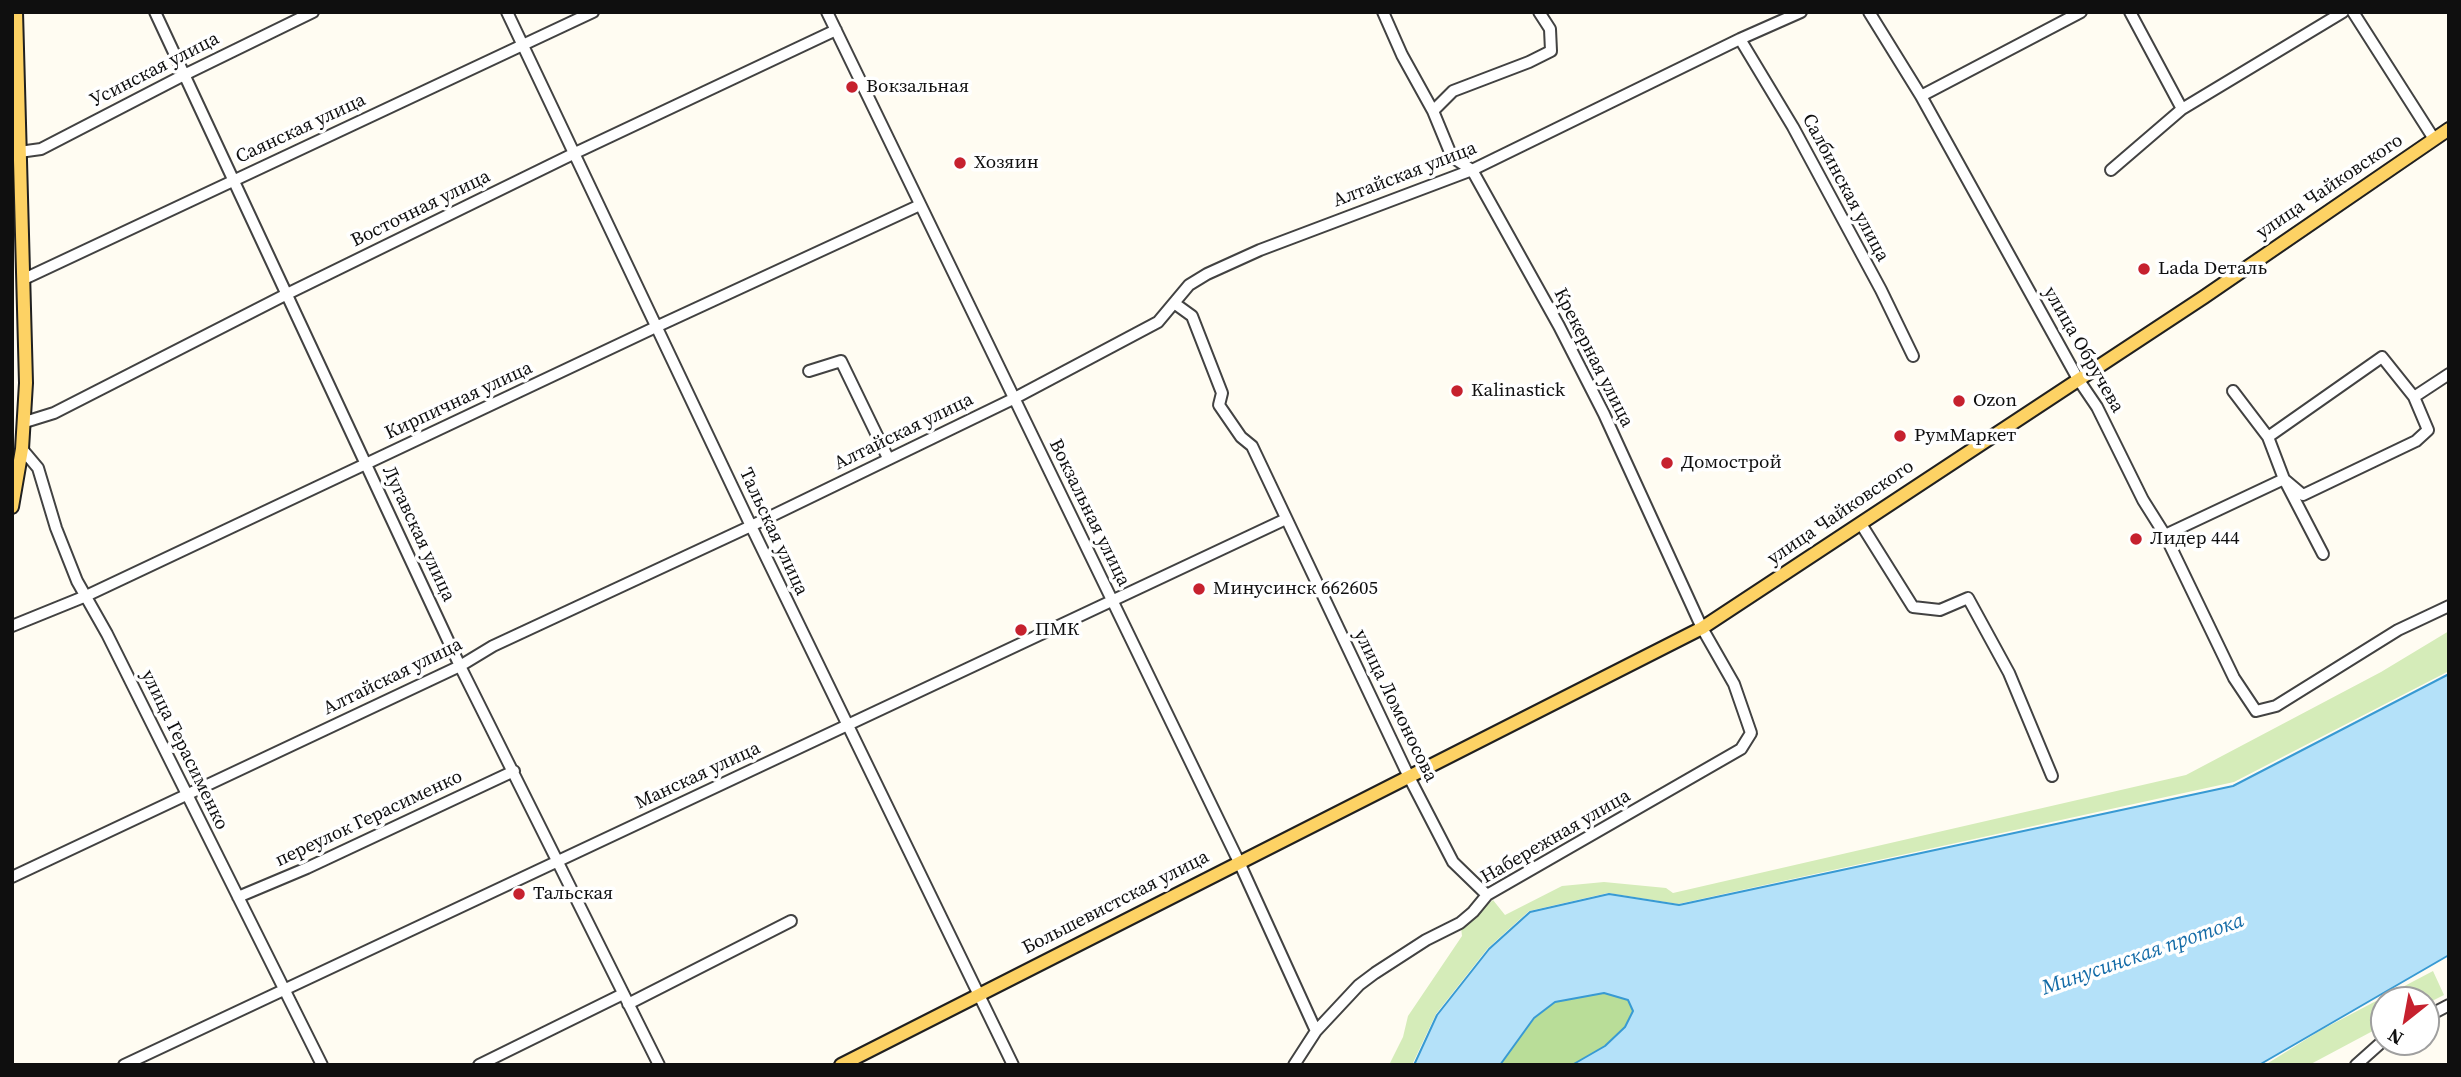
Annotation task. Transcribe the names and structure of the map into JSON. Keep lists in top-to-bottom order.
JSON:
{
  "streets": {
    "main road": ["улица Чайковского", "Большевистская улица"],
    "street": [
      "Усинская улица",
      "Саянская улица",
      "Алтайская улица",
      "Салбинская улица",
      "Восточная улица",
      "улица Обручева",
      "Крекерная улица",
      "Кирпичная улица",
      "Вокзальная улица",
      "Тальская улица",
      "Лугавская улица",
      "улица Ломоносова",
      "улица Герасименко",
      "Манская улица",
      "переулок Герасименко",
      "Набережная улица"
    ]
  },
  "crossings": [
    ["Усинская улица", "Лугавская улица"],
    ["Саянская улица", "Тальская улица"],
    ["Саянская улица", "Лугавская улица"],
    ["Алтайская улица", "Салбинская улица"],
    ["Алтайская улица", "Крекерная улица"],
    ["Алтайская улица", "Вокзальная улица"],
    ["Алтайская улица", "Тальская улица"],
    ["Алтайская улица", "Лугавская улица"],
    ["Алтайская улица", "улица Ломоносова"],
    ["Алтайская улица", "улица Герасименко"],
    ["улица Чайковского", "улица Обручева"],
    ["улица Чайковского", "Крекерная улица"],
    ["улица Чайковского", "улица Ломоносова"],
    ["улица Чайковского", "Большевистская улица"],
    ["Восточная улица", "Вокзальная улица"],
    ["Восточная улица", "Тальская улица"],
    ["Восточная улица", "Лугавская улица"],
    ["Крекерная улица", "Набережная улица"],
    ["Кирпичная улица", "Вокзальная улица"],
    ["Кирпичная улица", "Тальская улица"],
    ["Кирпичная улица", "Лугавская улица"],
    ["Кирпичная улица", "улица Герасименко"],
    ["Вокзальная улица", "Манская улица"],
    ["Вокзальная улица", "Набережная улица"],
    ["Вокзальная улица", "Большевистская улица"],
    ["Тальская улица", "Манская улица"],
    ["Тальская улица", "Большевистская улица"],
    ["Лугавская улица", "Манская улица"],
    ["Лугавская улица", "переулок Герасименко"],
    ["улица Ломоносова", "Манская улица"],
    ["улица Ломоносова", "Набережная улица"],
    ["улица Ломоносова", "Большевистская улица"],
    ["улица Герасименко", "Манская улица"],
    ["улица Герасименко", "переулок Герасименко"]
  ],
  "water": ["Минусинская протока"],
  "places": [
    "Вокзальная",
    "Хозяин",
    "Lada Dеталь",
    "Kalinastick",
    "Ozon",
    "РумМаркет",
    "Домострой",
    "Лидер 444",
    "Минусинск 662605",
    "ПМК",
    "Тальская"
  ],
  "north": "bottom left"
}
